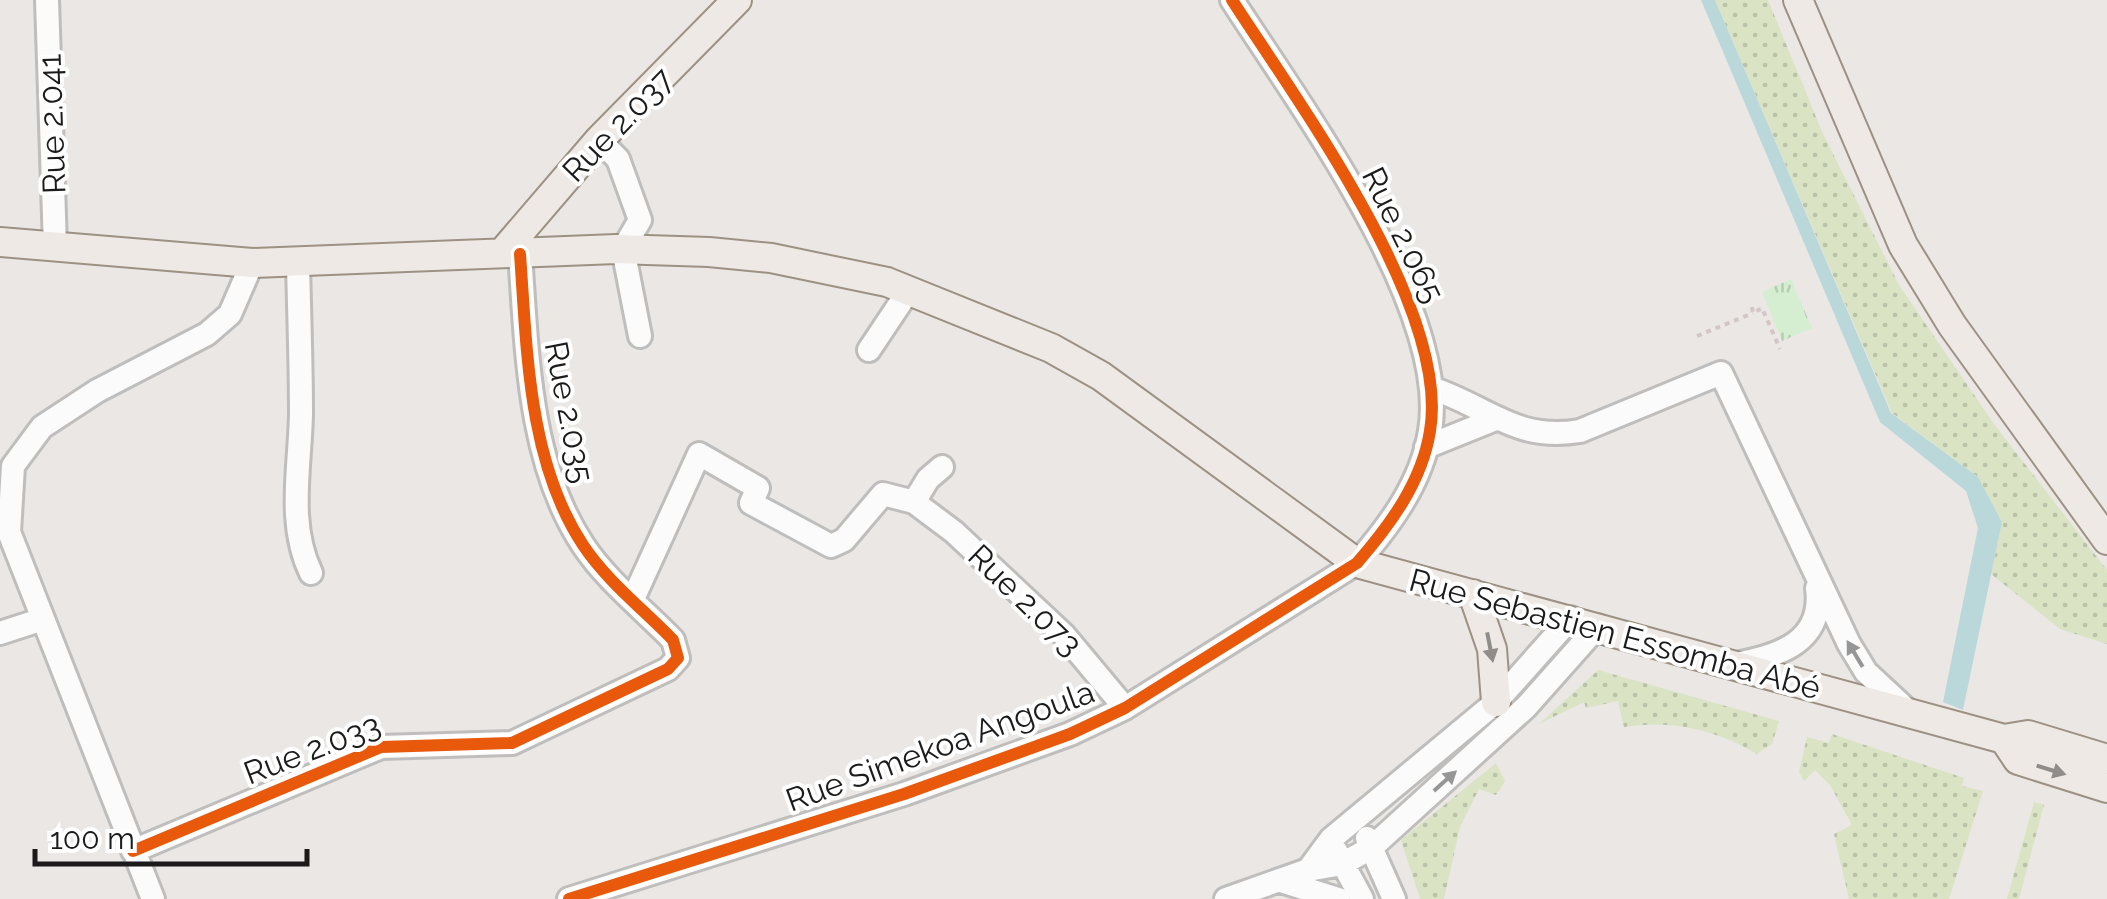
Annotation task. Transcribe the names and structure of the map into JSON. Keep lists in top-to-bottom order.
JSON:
{
  "streets": {
    "main road": ["Rue 2.037", "Rue Sebastien Essomba Abé"],
    "street": [
      "Rue 2.041",
      "Rue 2.065",
      "Rue 2.035",
      "Rue 2.073",
      "Rue Simekoa Angoula",
      "Rue 2.033"
    ]
  },
  "crossings": [
    ["Rue 2.041", "Rue Sebastien Essomba Abé"],
    ["Rue 2.037", "Rue 2.035"],
    ["Rue 2.037", "Rue Sebastien Essomba Abé"],
    ["Rue 2.065", "Rue Sebastien Essomba Abé"],
    ["Rue 2.065", "Rue Simekoa Angoula"],
    ["Rue 2.035", "Rue Sebastien Essomba Abé"],
    ["Rue 2.035", "Rue 2.033"],
    ["Rue 2.073", "Rue Simekoa Angoula"],
    ["Rue Sebastien Essomba Abé", "Rue Simekoa Angoula"]
  ],
  "scale_bar": "100 m"
}
